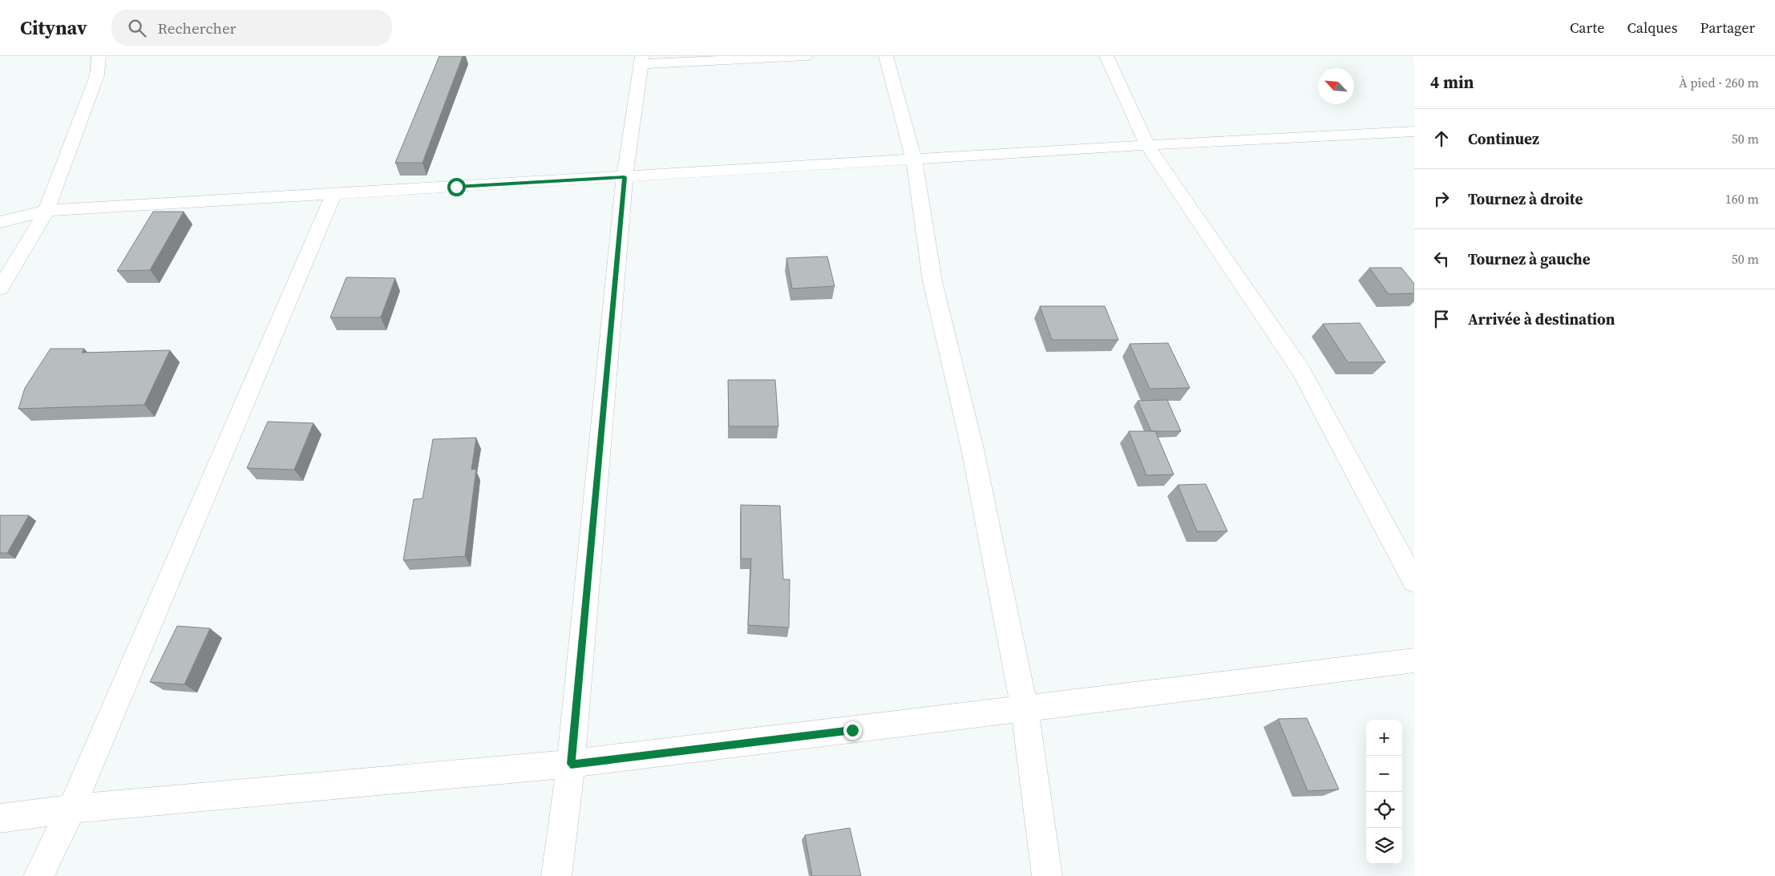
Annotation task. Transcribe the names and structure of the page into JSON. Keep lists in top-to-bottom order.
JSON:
{
  "north": "top left",
  "page": {
    "header": "Citynav",
    "search": "Rechercher",
    "nav": ["Carte", "Calques", "Partager"],
    "heading": ["4 min", "À pied · 260 m"],
    "list": [
      ["Continuez", "50 m"],
      ["Tournez à droite", "160 m"],
      ["Tournez à gauche", "50 m"],
      "Arrivée à destination"
    ],
    "map_buttons": ["+", "−"]
  }
}
